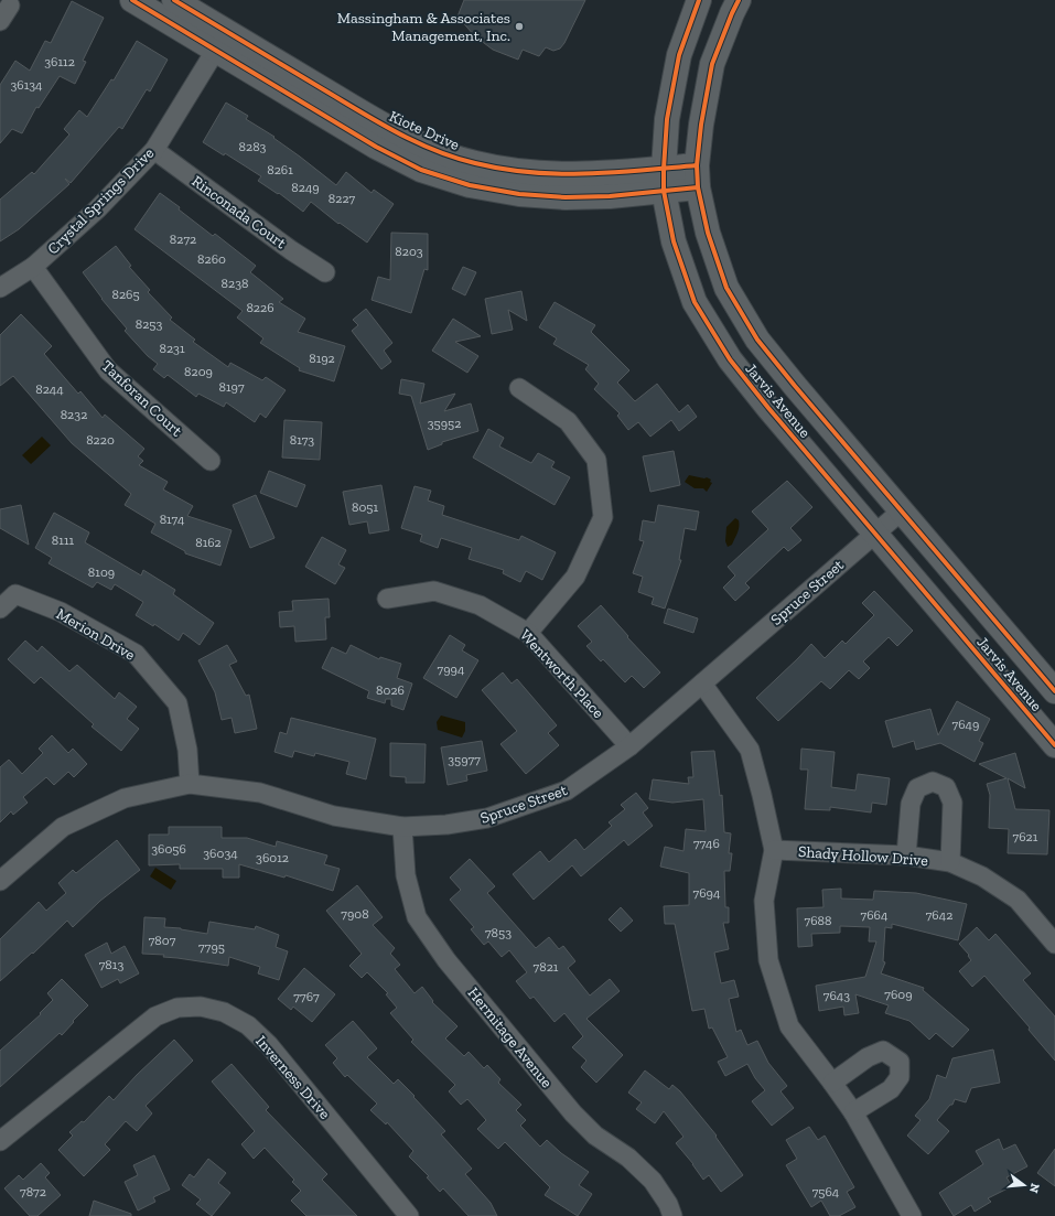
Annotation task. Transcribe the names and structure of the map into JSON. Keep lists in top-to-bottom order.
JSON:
{
  "streets": {
    "main road": ["Kiote Drive", "Jarvis Avenue"],
    "street": [
      "Crystal Springs Drive",
      "Rinconada Court",
      "Tanforan Court",
      "Spruce Street",
      "Merion Drive",
      "Wentworth Place",
      "Shady Hollow Drive",
      "Hermitage Avenue",
      "Inverness Drive"
    ]
  },
  "crossings": [
    ["Kiote Drive", "Crystal Springs Drive"],
    ["Kiote Drive", "Jarvis Avenue"],
    ["Crystal Springs Drive", "Rinconada Court"],
    ["Crystal Springs Drive", "Tanforan Court"],
    ["Jarvis Avenue", "Spruce Street"],
    ["Spruce Street", "Merion Drive"],
    ["Spruce Street", "Wentworth Place"],
    ["Spruce Street", "Hermitage Avenue"]
  ],
  "places": ["Massingham & Associates Management, Inc."],
  "house_numbers": [
    "36112",
    "36134",
    "8283",
    "8261",
    "8249",
    "8227",
    "8272",
    "8203",
    "8260",
    "8238",
    "8265",
    "8226",
    "8253",
    "8231",
    "8192",
    "8209",
    "8197",
    "8244",
    "8232",
    "35952",
    "8220",
    "8173",
    "8051",
    "8174",
    "8111",
    "8162",
    "8109",
    "7994",
    "8026",
    "7649",
    "35977",
    "7621",
    "7746",
    "36056",
    "36034",
    "36012",
    "7694",
    "7908",
    "7664",
    "7642",
    "7688",
    "7853",
    "7807",
    "7795",
    "7813",
    "7821",
    "7609",
    "7643",
    "7767",
    "7872",
    "7564"
  ],
  "north": "right"
}
